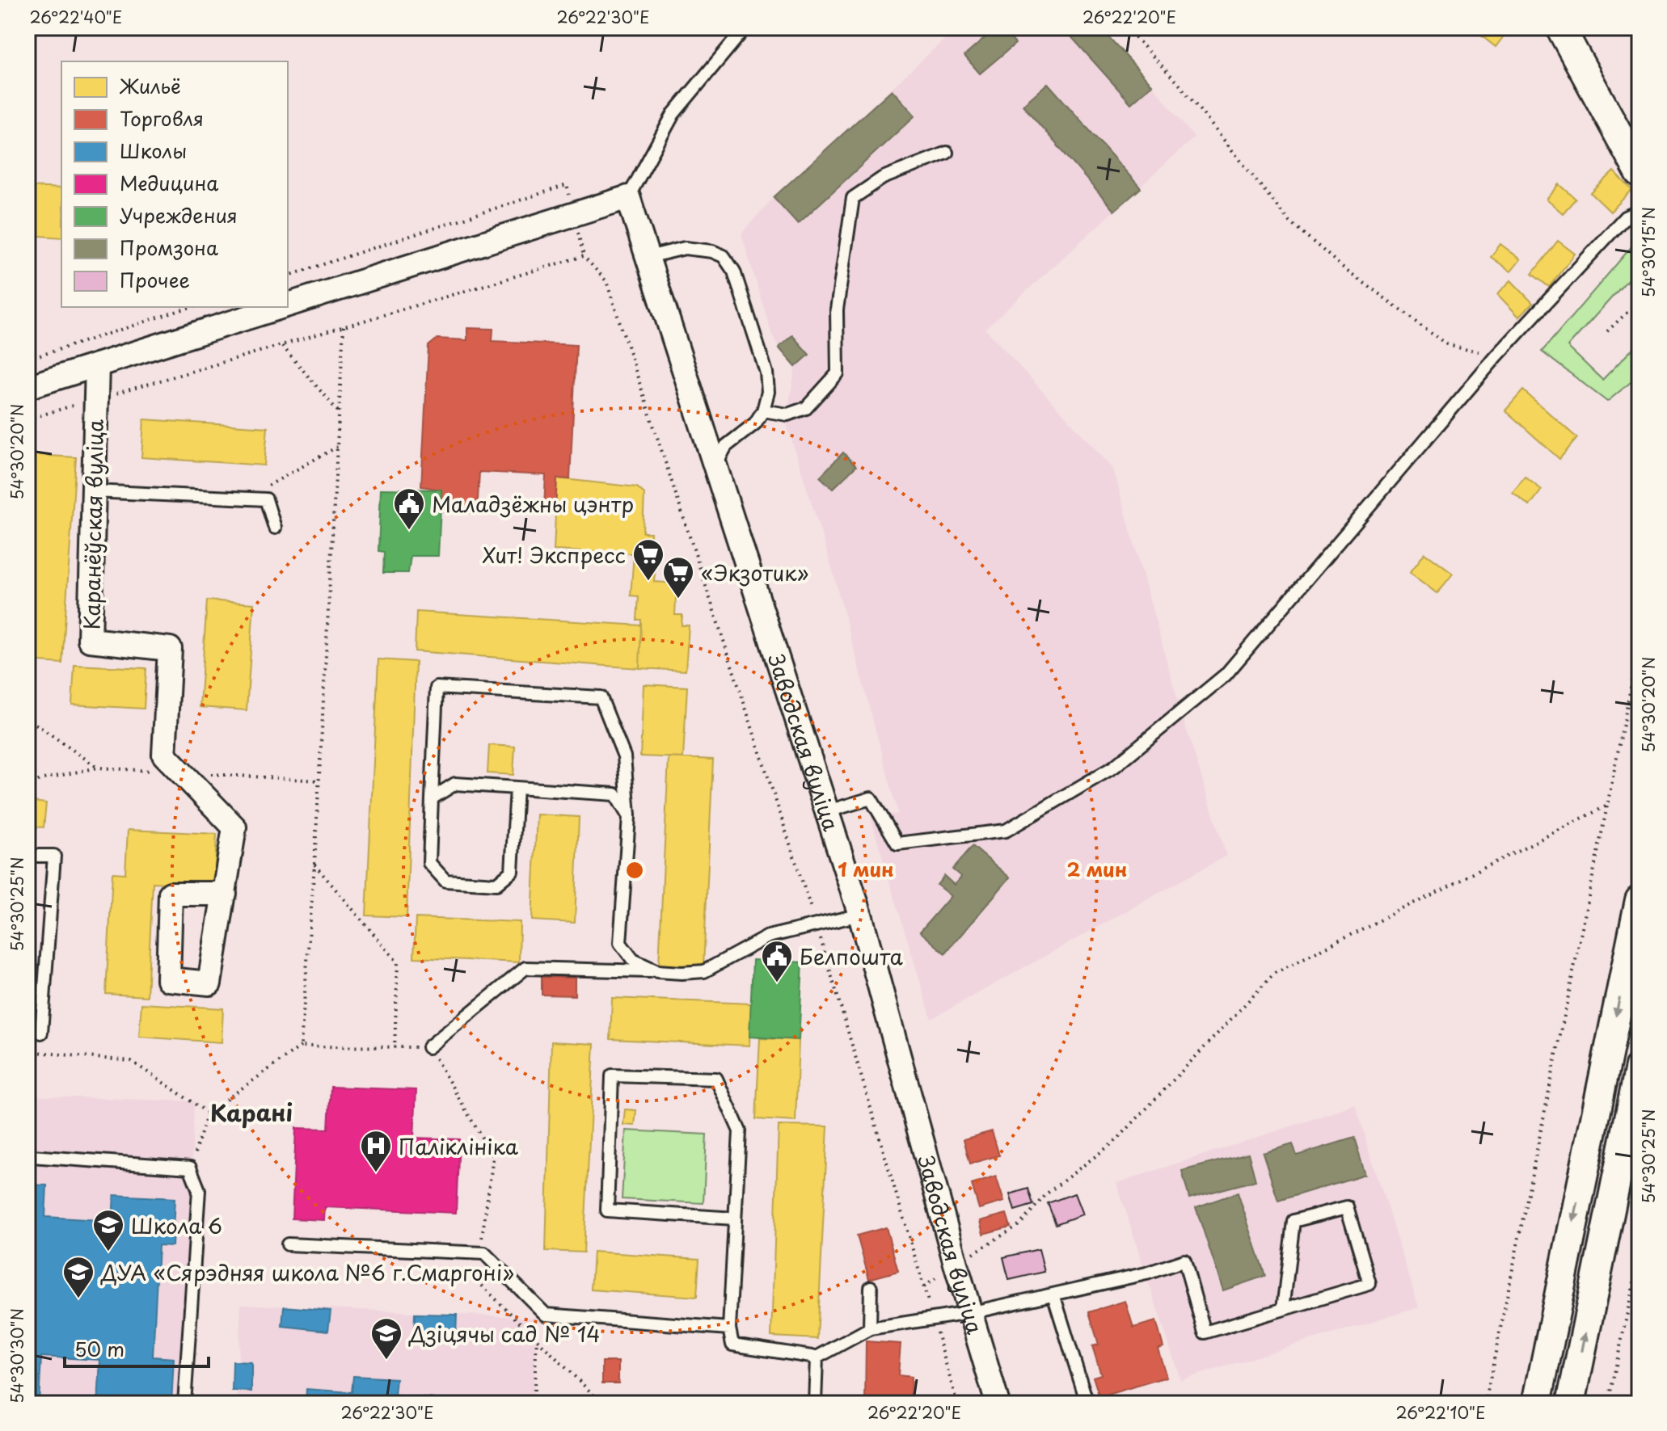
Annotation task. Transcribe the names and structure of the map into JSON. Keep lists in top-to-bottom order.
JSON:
{
  "streets": {
    "street": ["Каранёўская вуліца", "Заводская вуліца"]
  },
  "districts": ["Карані"],
  "places": {
    "public building": ["Маладзёжны цэнтр", "Белпошта"],
    "supermarket": ["Хит! Экспресс", "«Экзотик»"],
    "hospital": ["Паліклініка"],
    "school or university": ["Школа 6", "ДУА «Сярэдняя школа №6 г.Смаргоні»", "Дзіцячы сад № 14"]
  },
  "legend": [
    "Жильё",
    "Торговля",
    "Школы",
    "Медицина",
    "Учреждения",
    "Промзона",
    "Прочее"
  ],
  "scale_bar": "50 m",
  "coordinates": [
    "26°22'40\"E",
    "26°22'30\"E",
    "26°22'20\"E",
    "54°30'15\"N",
    "54°30'20\"N",
    "54°30'25\"N",
    "54°30'30\"N",
    "26°22'10\"E"
  ],
  "rings": ["1 мин", "2 мин"]
}
